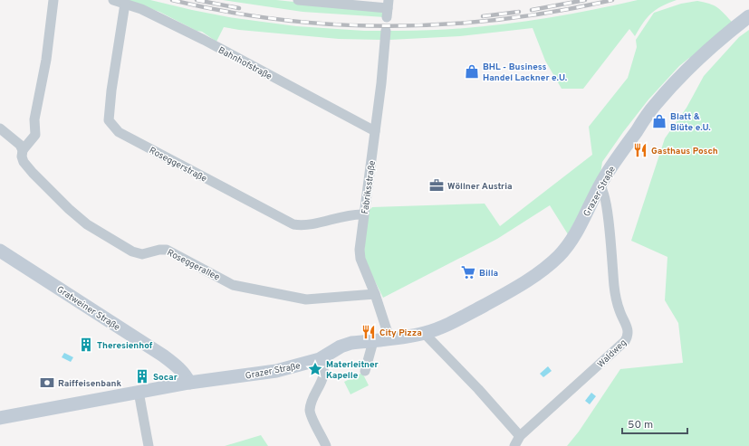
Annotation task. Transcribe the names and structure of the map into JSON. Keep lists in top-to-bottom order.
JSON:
{
  "streets": {
    "main road": ["Grazer Straße", "Gratweiner Straße"],
    "street": [
      "Bahnhofstraße",
      "Roseggerstraße",
      "Fabriksstraße",
      "Roseggerallee",
      "Waldweg"
    ]
  },
  "crossings": [
    ["Bahnhofstraße", "Roseggerstraße"],
    ["Bahnhofstraße", "Fabriksstraße"],
    ["Roseggerstraße", "Fabriksstraße"],
    ["Fabriksstraße", "Grazer Straße"],
    ["Fabriksstraße", "Roseggerallee"],
    ["Grazer Straße", "Gratweiner Straße"],
    ["Grazer Straße", "Waldweg"]
  ],
  "places": {
    "shop": ["BHL - Business Handel Lackner e.U.", "Blatt & Blüte e.U."],
    "restaurant": ["Gasthaus Posch", "City Pizza"],
    "office": ["Wöllner Austria"],
    "supermarket": ["Billa"],
    "building": ["Theresienhof", "Socar"],
    "place": ["Materleitner Kapelle"],
    "bank": ["Raiffeisenbank"]
  },
  "scale_bar": "50 m"
}
